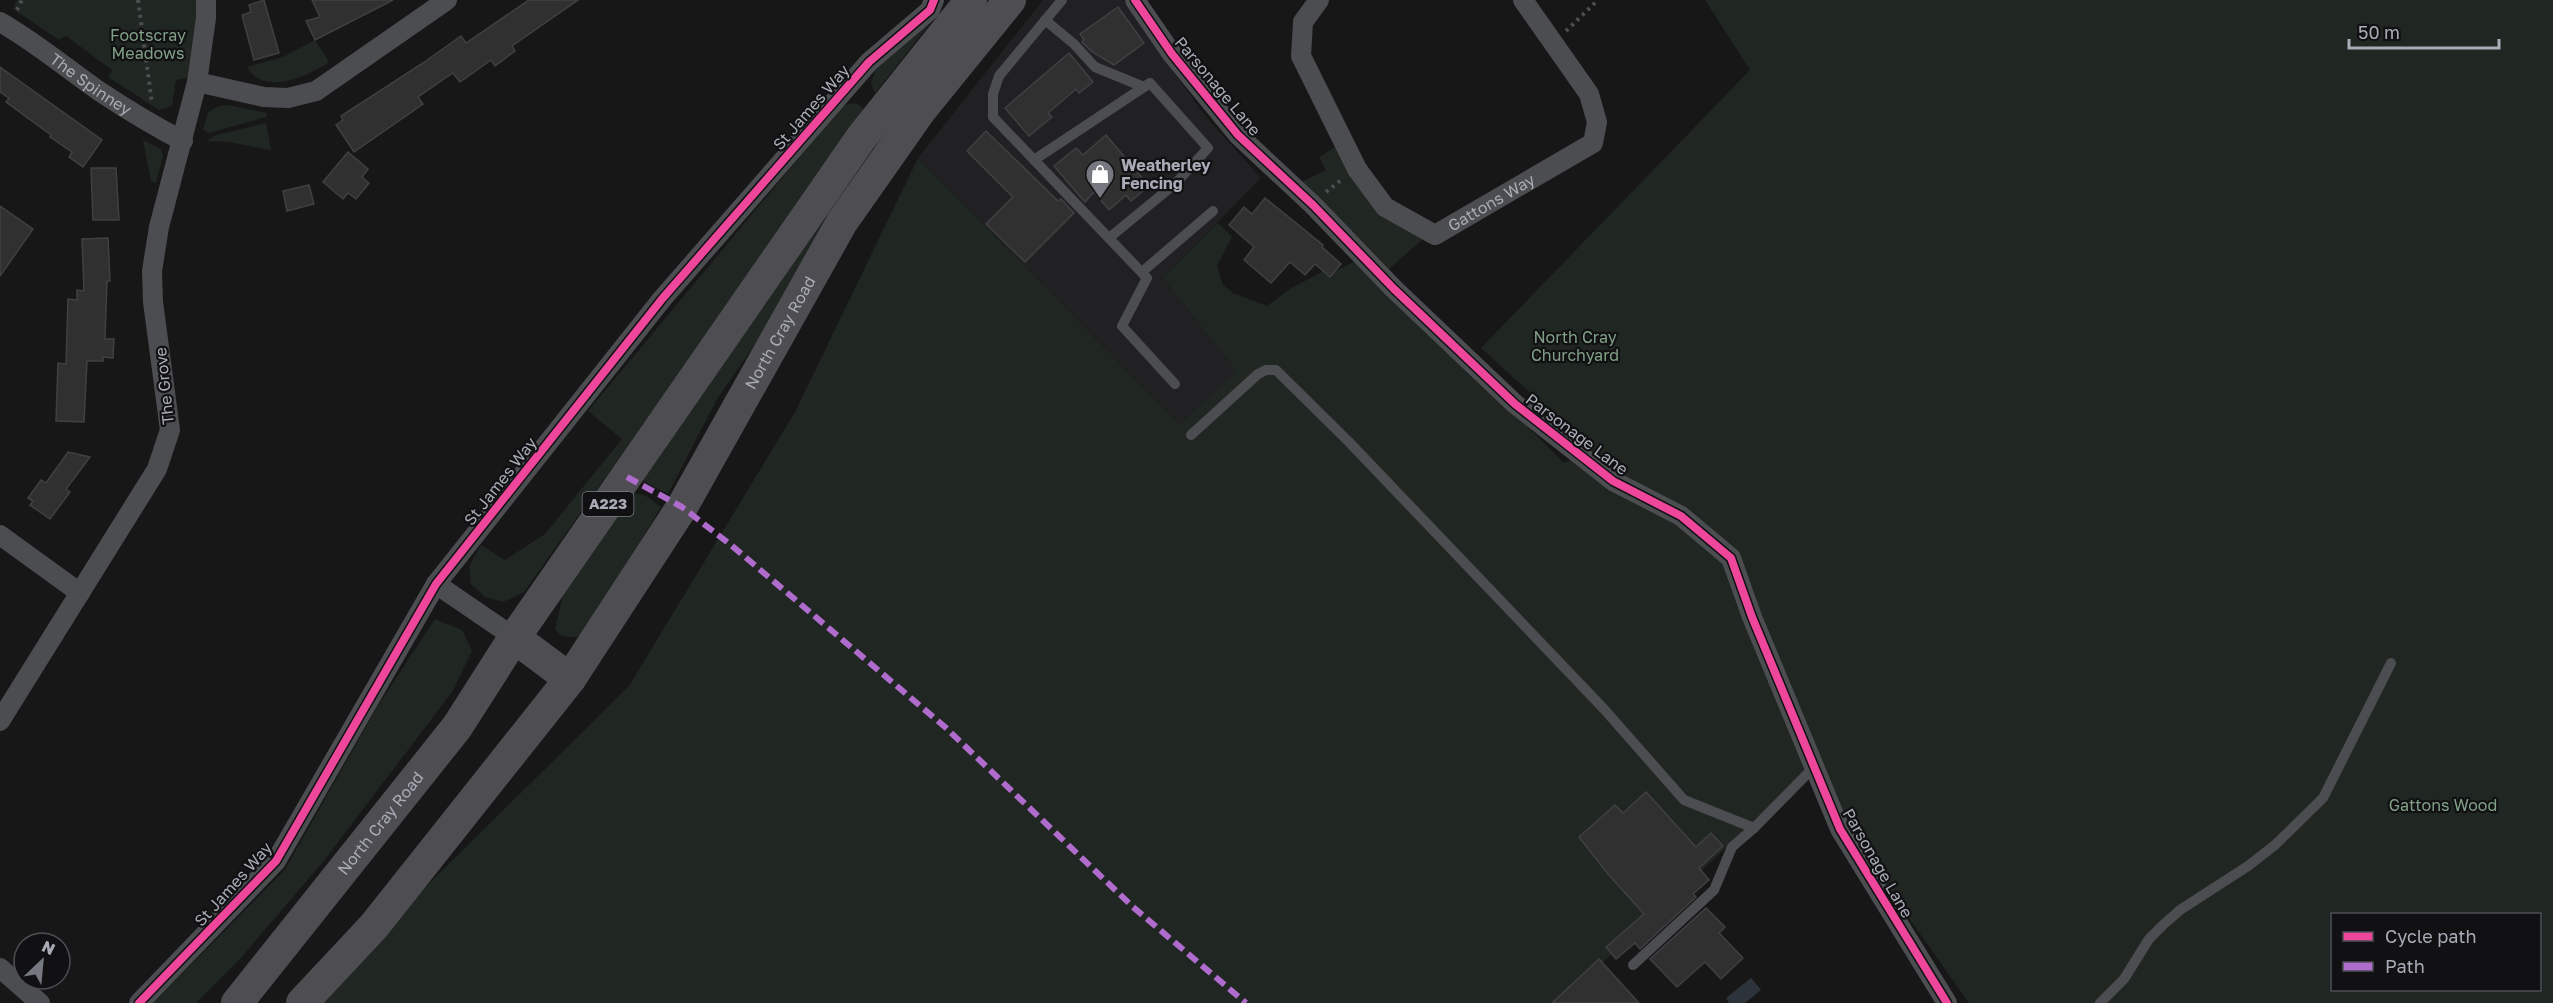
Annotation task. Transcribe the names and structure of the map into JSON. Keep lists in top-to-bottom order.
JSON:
{
  "streets": {
    "main road": ["North Cray Road", "A223"],
    "street": [
      "The Spinney",
      "Parsonage Lane",
      "St James Way",
      "Gattons Way",
      "The Grove"
    ]
  },
  "crossings": [
    ["The Spinney", "The Grove"]
  ],
  "parks": ["Footscray Meadows", "North Cray Churchyard", "Gattons Wood"],
  "places": {
    "shop": ["Weatherley Fencing"]
  },
  "legend": ["Cycle path", "Path"],
  "scale_bar": "50 m",
  "north": "top right"
}
